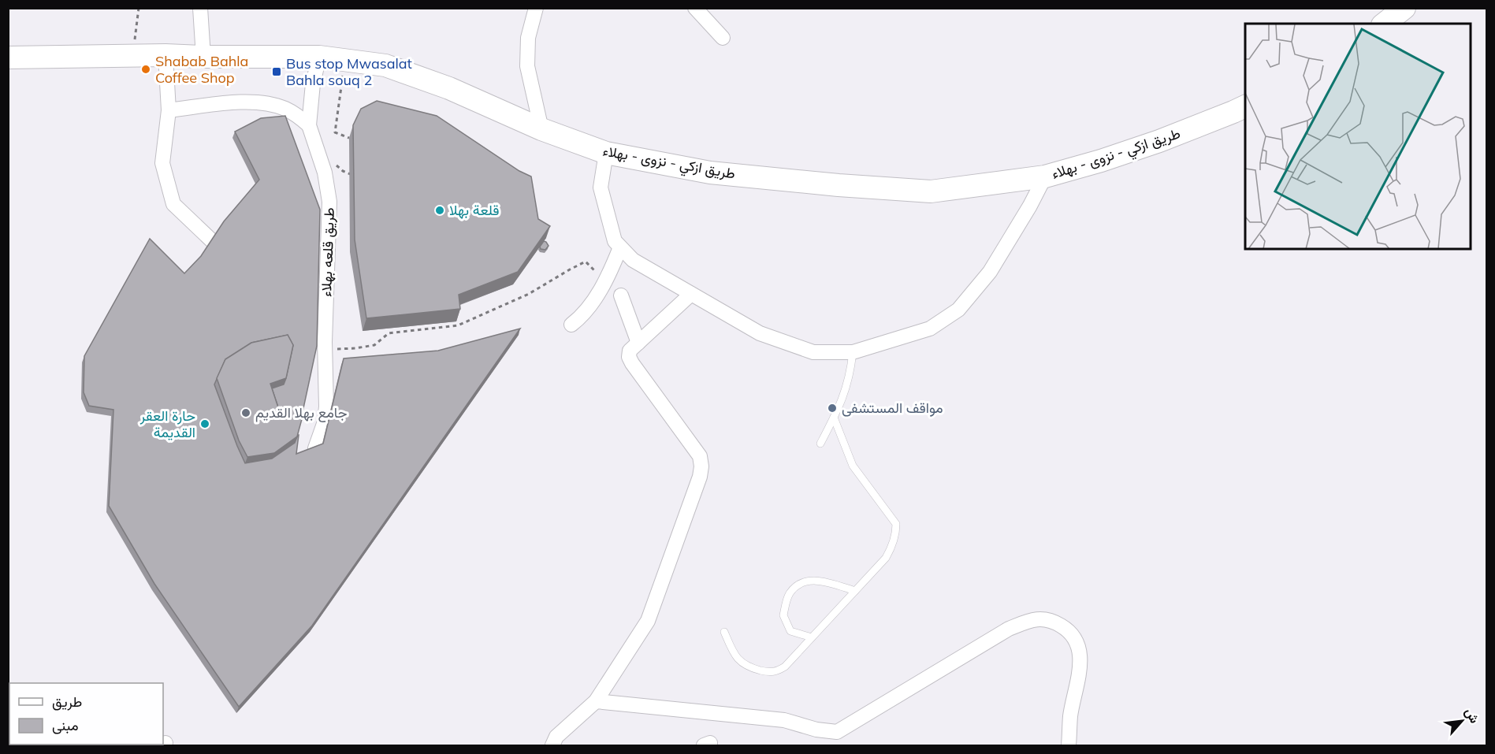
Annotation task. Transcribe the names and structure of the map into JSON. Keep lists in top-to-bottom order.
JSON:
{
  "streets": {
    "main road": ["طريق ازكي - نزوى - بهلاء"],
    "street": ["طريق قلعه بهلاء"]
  },
  "crossings": [
    ["طريق ازكي - نزوى - بهلاء", "طريق قلعه بهلاء"]
  ],
  "places": {
    "other": [
      "Shabab Bahla Coffee Shop",
      "قلعة بهلا",
      "مواقف المستشفى",
      "جامع بهلا القديم",
      "حارة العقر القديمة"
    ],
    "transit": ["Bus stop Mwasalat Bahla souq 2"]
  },
  "legend": ["طريق", "مبنى"],
  "north": "top right"
}
